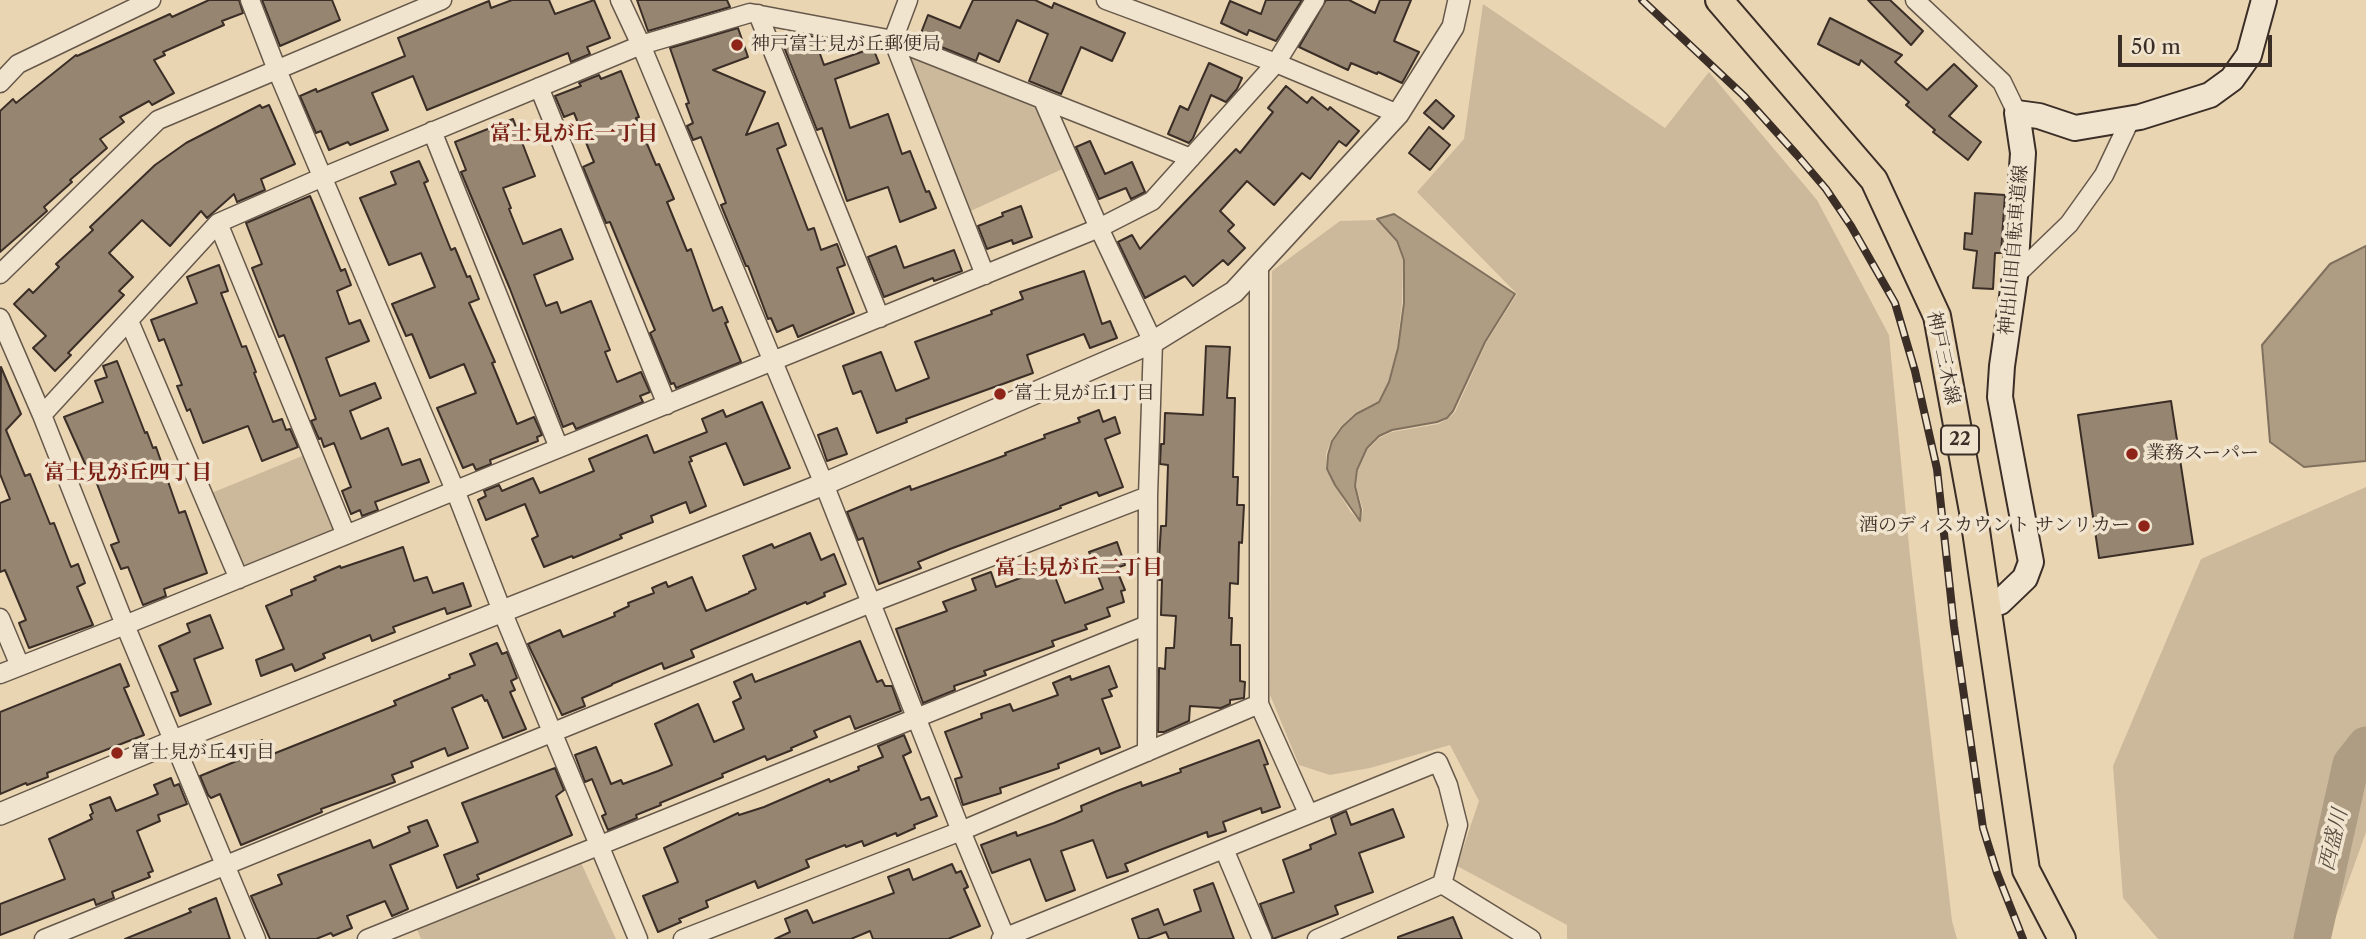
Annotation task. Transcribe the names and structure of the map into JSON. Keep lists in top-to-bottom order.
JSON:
{
  "streets": {
    "main road": ["神出山田自転車道線", "神戸三木線", "22"]
  },
  "crossings": [
    ["神出山田自転車道線", "神戸三木線"]
  ],
  "districts": ["富士見が丘一丁目", "富士見が丘四丁目", "富士見が丘二丁目"],
  "water": ["西盛川"],
  "places": [
    "神戸富士見が丘郵便局",
    "富士見が丘1丁目",
    "業務スーパー",
    "酒のディスカウント サンリカー",
    "富士見が丘4丁目"
  ],
  "scale_bar": "50 m"
}
